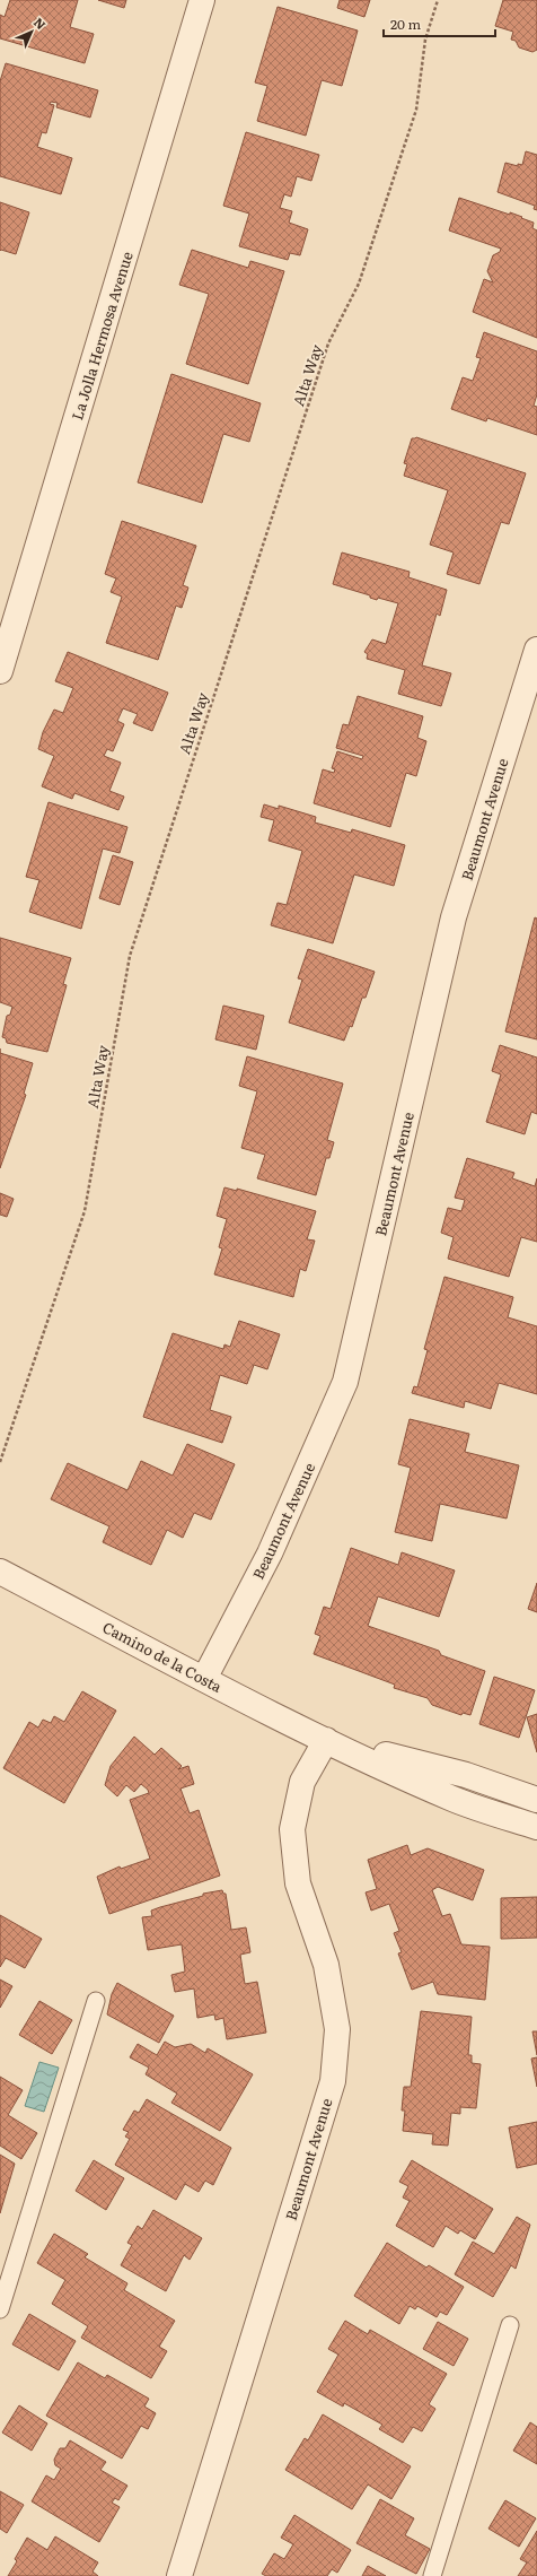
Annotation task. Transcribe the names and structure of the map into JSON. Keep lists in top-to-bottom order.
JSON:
{
  "streets": {
    "street": ["La Jolla Hermosa Avenue", "Beaumont Avenue", "Camino de la Costa"],
    "path": ["Alta Way"]
  },
  "crossings": [
    ["Beaumont Avenue", "Camino de la Costa"]
  ],
  "scale_bar": "20 m",
  "north": "top right"
}
